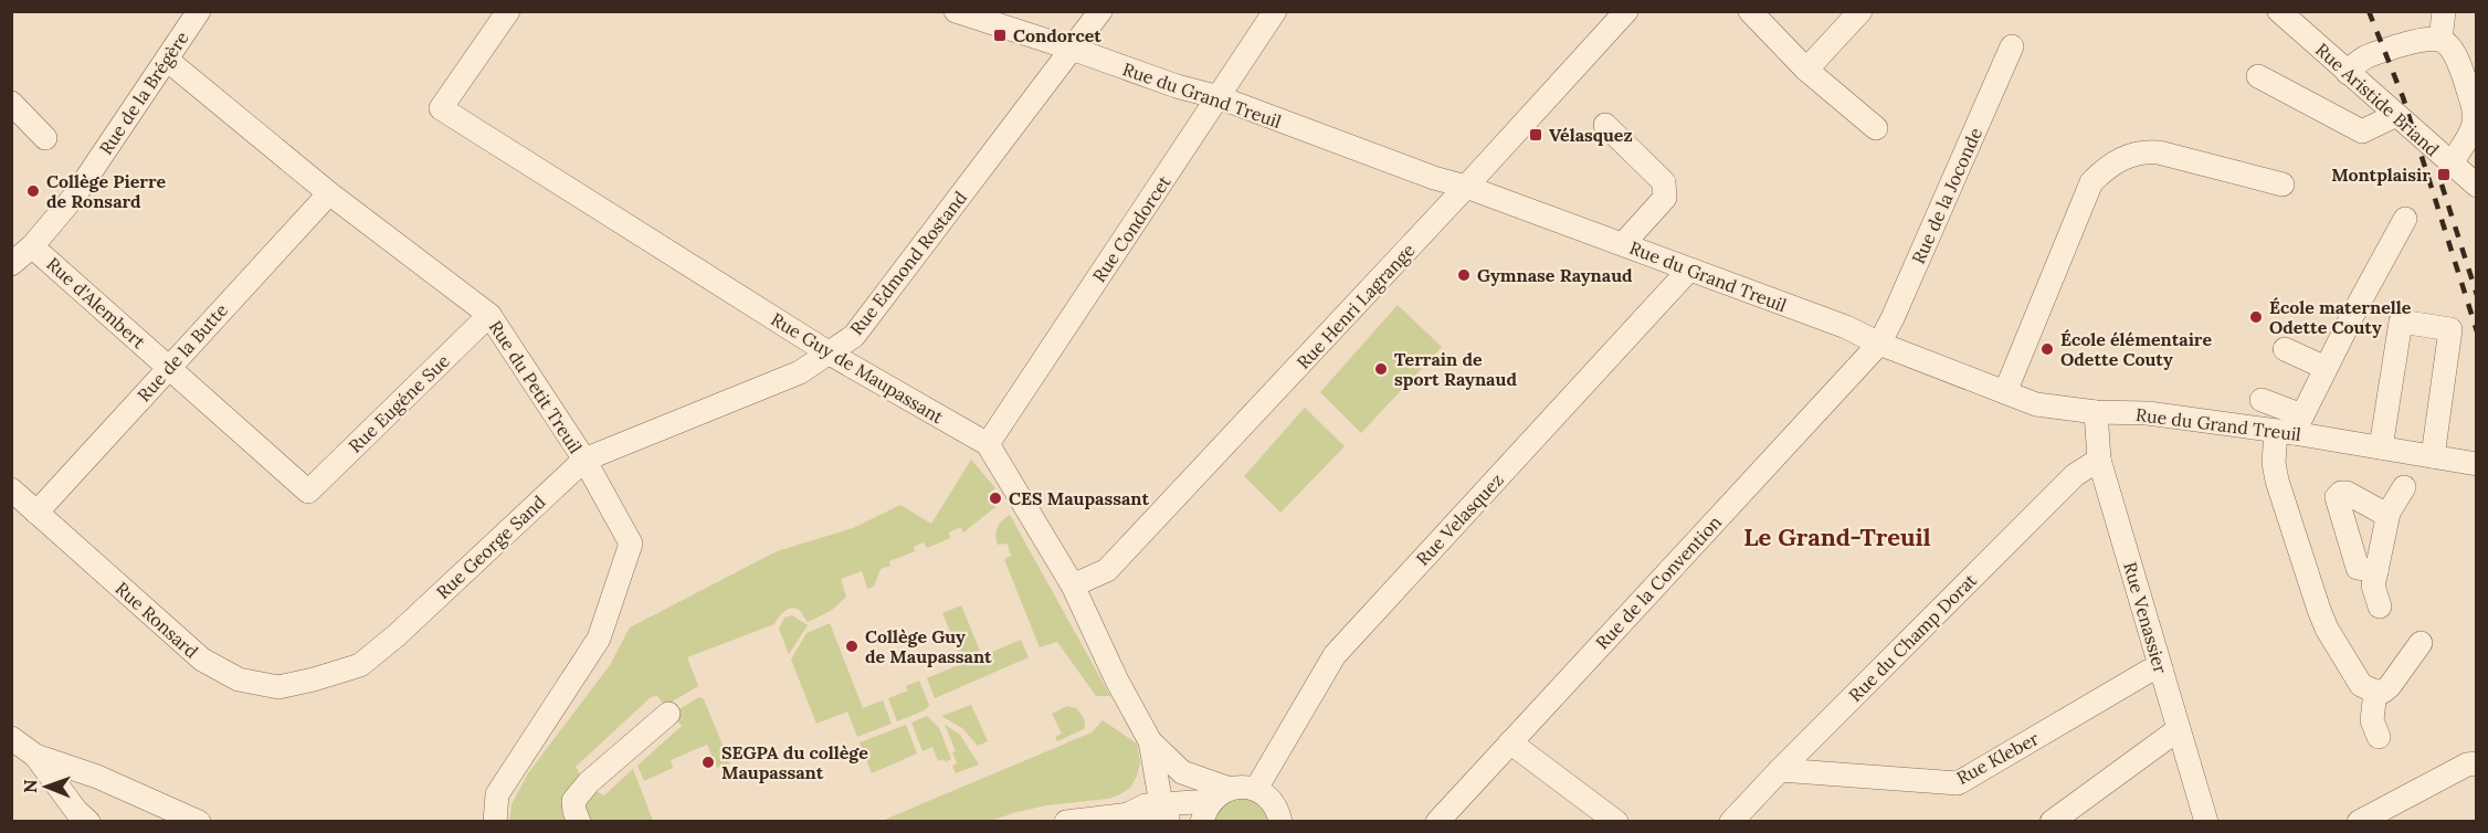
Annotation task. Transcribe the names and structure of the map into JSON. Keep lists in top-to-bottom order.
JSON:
{
  "streets": {
    "street": [
      "Rue de la Brégère",
      "Rue du Grand Treuil",
      "Rue Aristide Briand",
      "Rue de la Joconde",
      "Rue Condorcet",
      "Rue Edmond Rostand",
      "Rue d'Alembert",
      "Rue Henri Lagrange",
      "Rue de la Butte",
      "Rue Guy de Maupassant",
      "Rue du Petit Treuil",
      "Rue Eugéne Sue",
      "Rue Velasquez",
      "Rue George Sand",
      "Rue de la Convention",
      "Rue Venassier",
      "Rue Ronsard",
      "Rue du Champ Dorat",
      "Rue Kleber"
    ]
  },
  "crossings": [
    ["Rue de la Brégère", "Rue d'Alembert"],
    ["Rue de la Brégère", "Rue du Petit Treuil"],
    ["Rue du Grand Treuil", "Rue de la Joconde"],
    ["Rue du Grand Treuil", "Rue Condorcet"],
    ["Rue du Grand Treuil", "Rue Edmond Rostand"],
    ["Rue du Grand Treuil", "Rue Henri Lagrange"],
    ["Rue du Grand Treuil", "Rue Velasquez"],
    ["Rue du Grand Treuil", "Rue de la Convention"],
    ["Rue du Grand Treuil", "Rue Venassier"],
    ["Rue de la Joconde", "Rue de la Convention"],
    ["Rue Condorcet", "Rue Guy de Maupassant"],
    ["Rue Edmond Rostand", "Rue Guy de Maupassant"],
    ["Rue Edmond Rostand", "Rue du Petit Treuil"],
    ["Rue Edmond Rostand", "Rue George Sand"],
    ["Rue d'Alembert", "Rue de la Butte"],
    ["Rue d'Alembert", "Rue Eugéne Sue"],
    ["Rue Henri Lagrange", "Rue Guy de Maupassant"],
    ["Rue de la Butte", "Rue du Petit Treuil"],
    ["Rue de la Butte", "Rue Ronsard"],
    ["Rue du Petit Treuil", "Rue Eugéne Sue"],
    ["Rue du Petit Treuil", "Rue George Sand"],
    ["Rue George Sand", "Rue Ronsard"],
    ["Rue Venassier", "Rue du Champ Dorat"],
    ["Rue Venassier", "Rue Kleber"],
    ["Rue du Champ Dorat", "Rue Kleber"]
  ],
  "districts": ["Le Grand-Treuil"],
  "places": {
    "transit": ["Condorcet", "Vélasquez", "Montplaisir"],
    "other": [
      "Collège Pierre de Ronsard",
      "Gymnase Raynaud",
      "École maternelle Odette Couty",
      "École élémentaire Odette Couty",
      "Terrain de sport Raynaud",
      "CES Maupassant",
      "Collège Guy de Maupassant",
      "SEGPA du collège Maupassant"
    ]
  },
  "north": "left"
}
